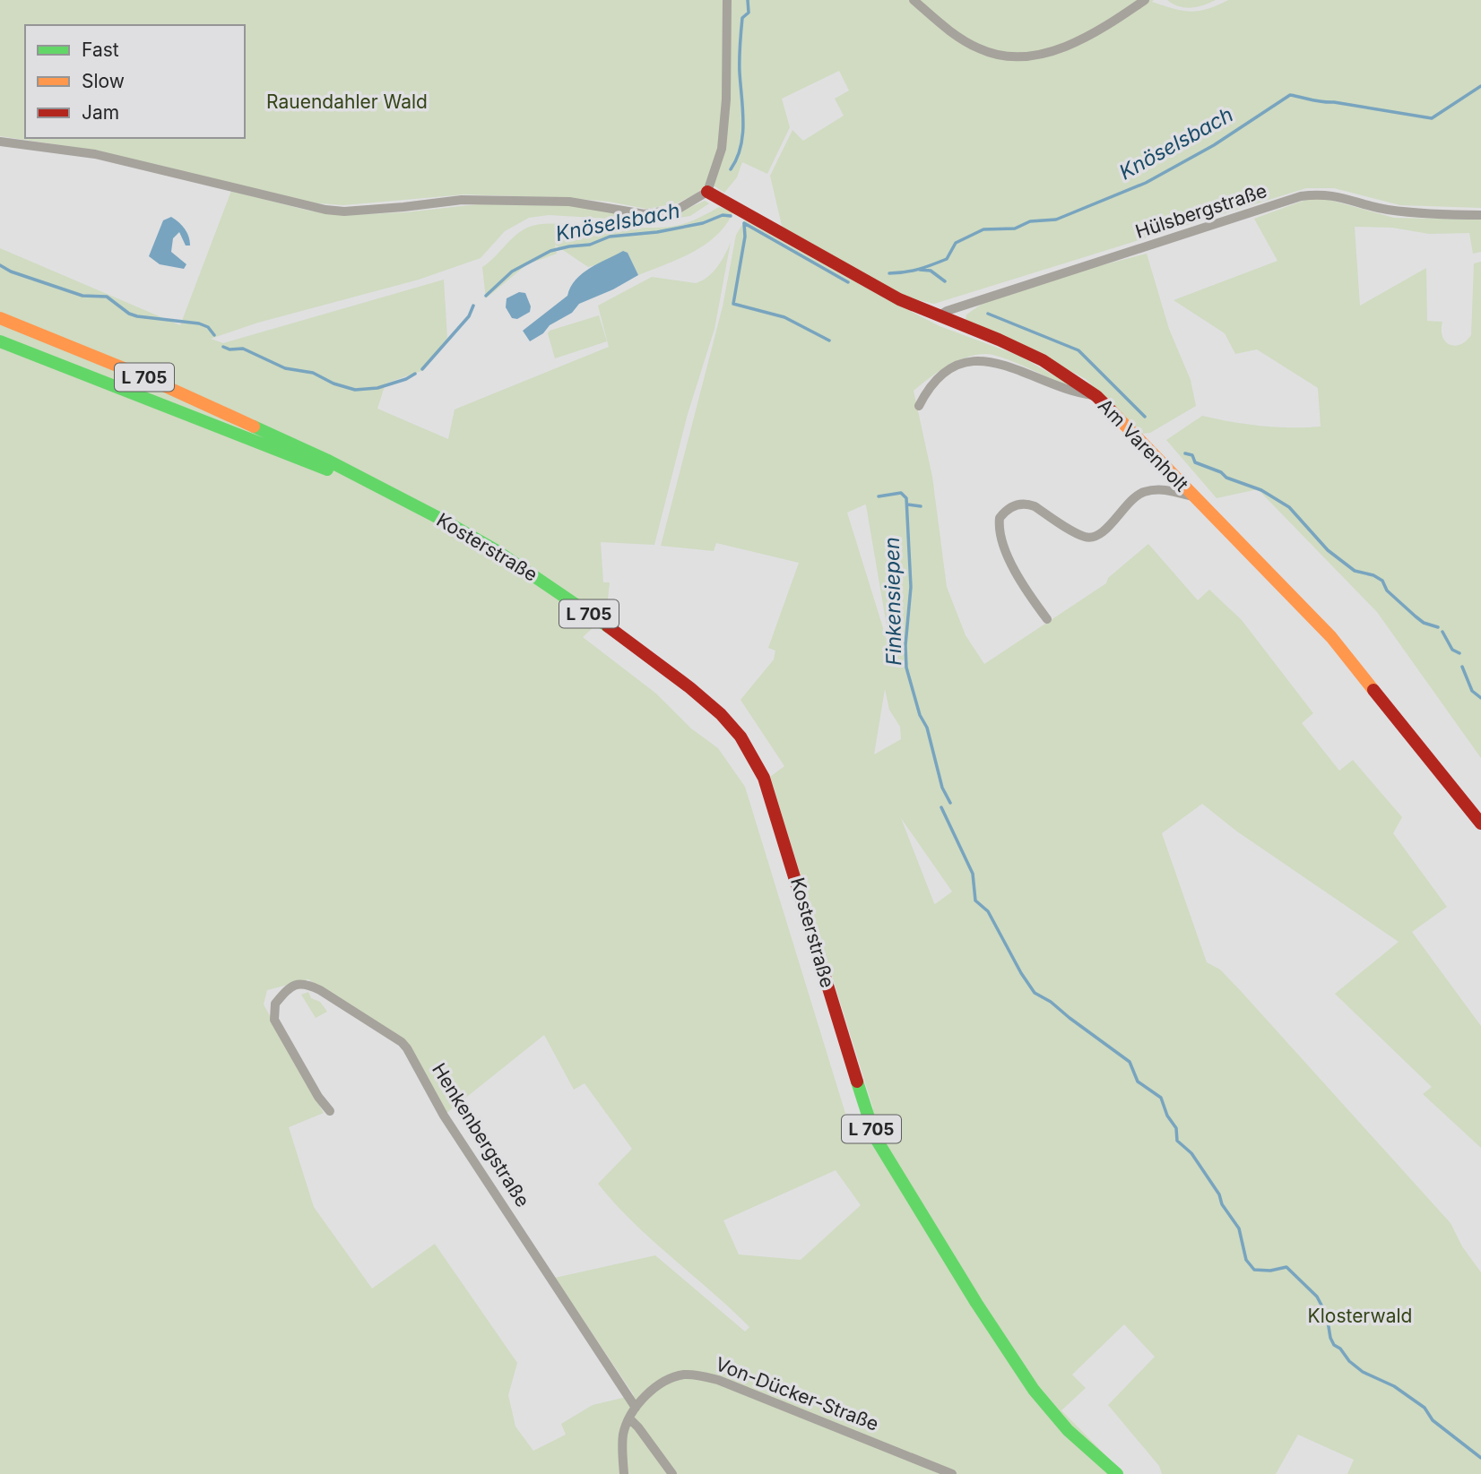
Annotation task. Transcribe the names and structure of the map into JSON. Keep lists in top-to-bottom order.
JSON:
{
  "streets": {
    "main road": ["L 705", "Am Varenholt", "Kosterstraße"],
    "street": ["Hülsbergstraße", "Henkenbergstraße", "Von-Dücker-Straße"]
  },
  "crossings": [
    ["Hülsbergstraße", "Am Varenholt"],
    ["Henkenbergstraße", "Von-Dücker-Straße"]
  ],
  "water": ["Knöselsbach", "Finkensiepen"],
  "parks": ["Rauendahler Wald", "Klosterwald"],
  "legend": ["Fast", "Slow", "Jam"]
}
